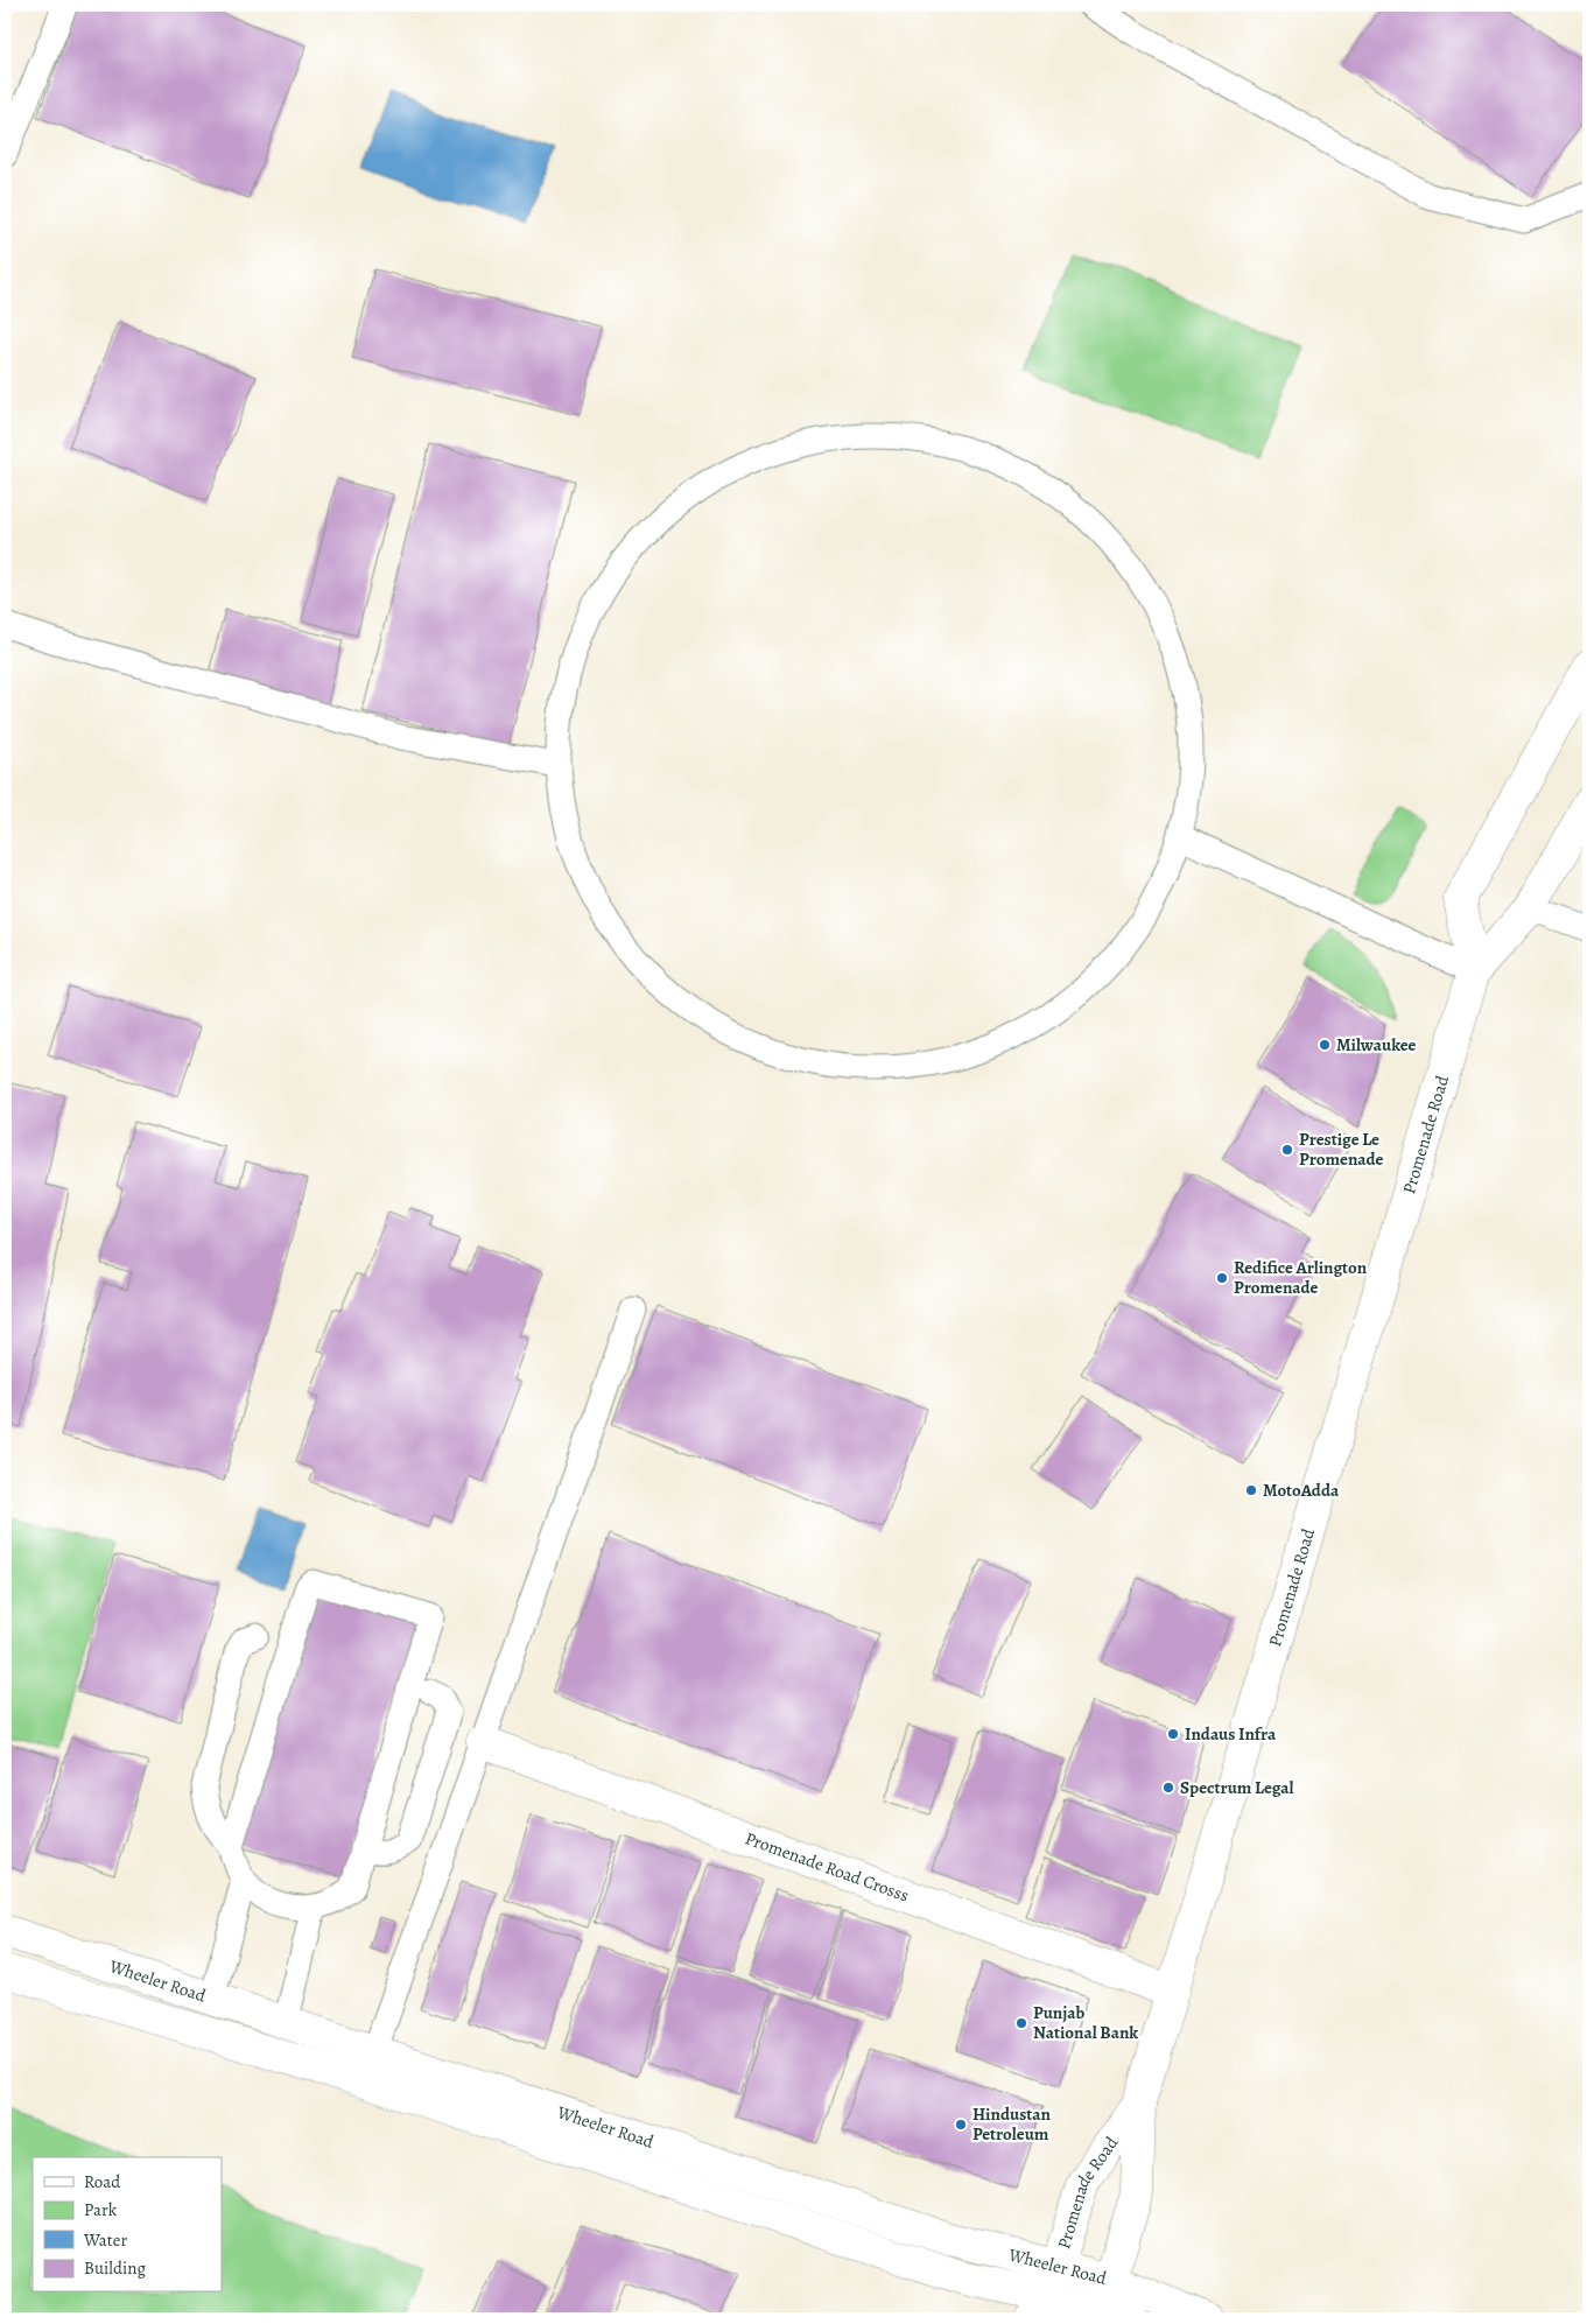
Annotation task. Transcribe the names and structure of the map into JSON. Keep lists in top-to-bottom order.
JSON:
{
  "streets": {
    "main road": ["Promenade Road", "Promenade Road Crosss", "Wheeler Road"]
  },
  "crossings": [
    ["Promenade Road", "Promenade Road Crosss"],
    ["Promenade Road", "Wheeler Road"]
  ],
  "places": [
    "Milwaukee",
    "Prestige Le Promenade",
    "Redifice Arlington Promenade",
    "MotoAdda",
    "Indaus Infra",
    "Spectrum Legal",
    "Punjab National Bank",
    "Hindustan Petroleum"
  ],
  "legend": [
    "Road",
    "Park",
    "Water",
    "Building"
  ]
}
